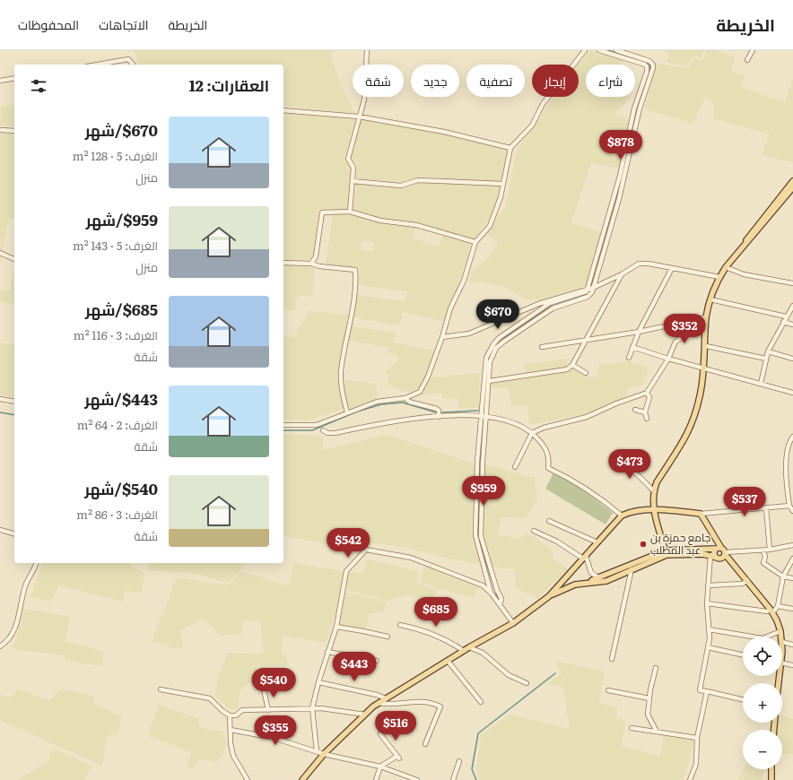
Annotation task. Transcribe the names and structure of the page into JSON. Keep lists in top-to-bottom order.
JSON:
{
  "places": ["جامع حمزة بن عبد المطلب"],
  "page": {
    "header": "الخريطة",
    "nav": ["الخريطة", "الاتجاهات", "المحفوظات"],
    "chip": [
      "شراء",
      "إيجار",
      "تصفية",
      "جديد",
      "شقة"
    ],
    "heading": "العقارات: 12",
    "list": [
      {
        "name": "$670/شهر",
        "note": "الغرف: 5 · 128 m² · منزل"
      },
      {
        "name": "$959/شهر",
        "note": "الغرف: 5 · 143 m² · منزل"
      },
      {
        "name": "$685/شهر",
        "note": "الغرف: 3 · 116 m² · شقة"
      },
      {
        "name": "$443/شهر",
        "note": "الغرف: 2 · 64 m² · شقة"
      },
      {
        "name": "$540/شهر",
        "note": "الغرف: 3 · 86 m² · شقة"
      }
    ],
    "price": [
      "$878",
      "$670",
      "$352",
      "$473",
      "$959",
      "$537",
      "$542",
      "$685",
      "$443",
      "$540",
      "$516",
      "$355"
    ],
    "map_buttons": ["+", "−"]
  }
}
